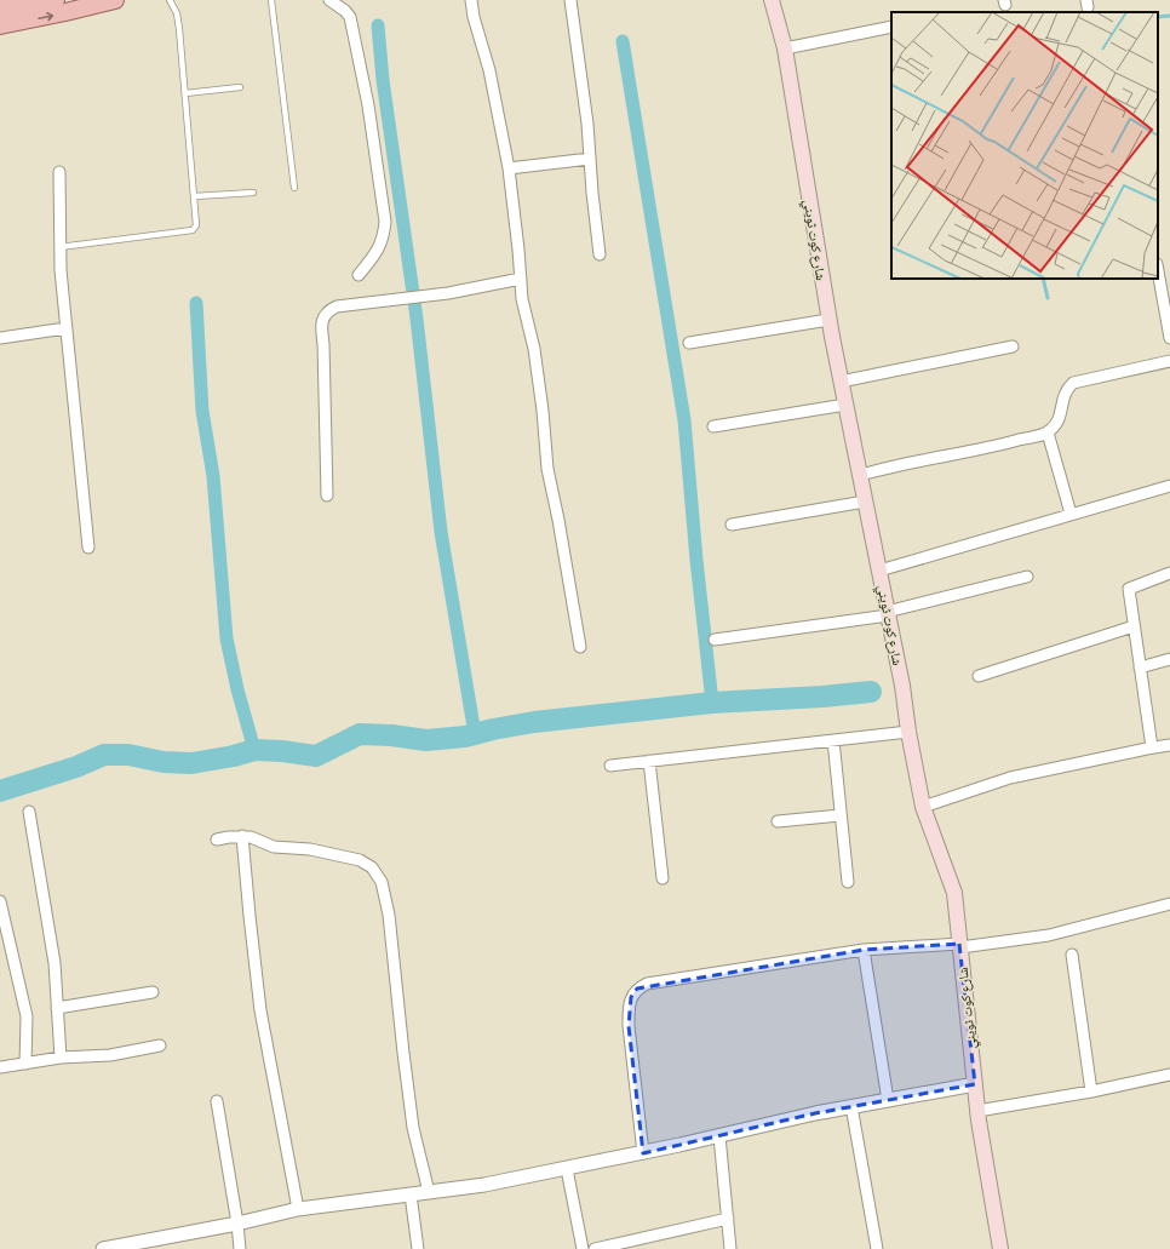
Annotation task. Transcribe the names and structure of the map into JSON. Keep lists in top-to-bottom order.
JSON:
{
  "streets": {
    "main road": ["شارع كوت ثويني"]
  }
}
